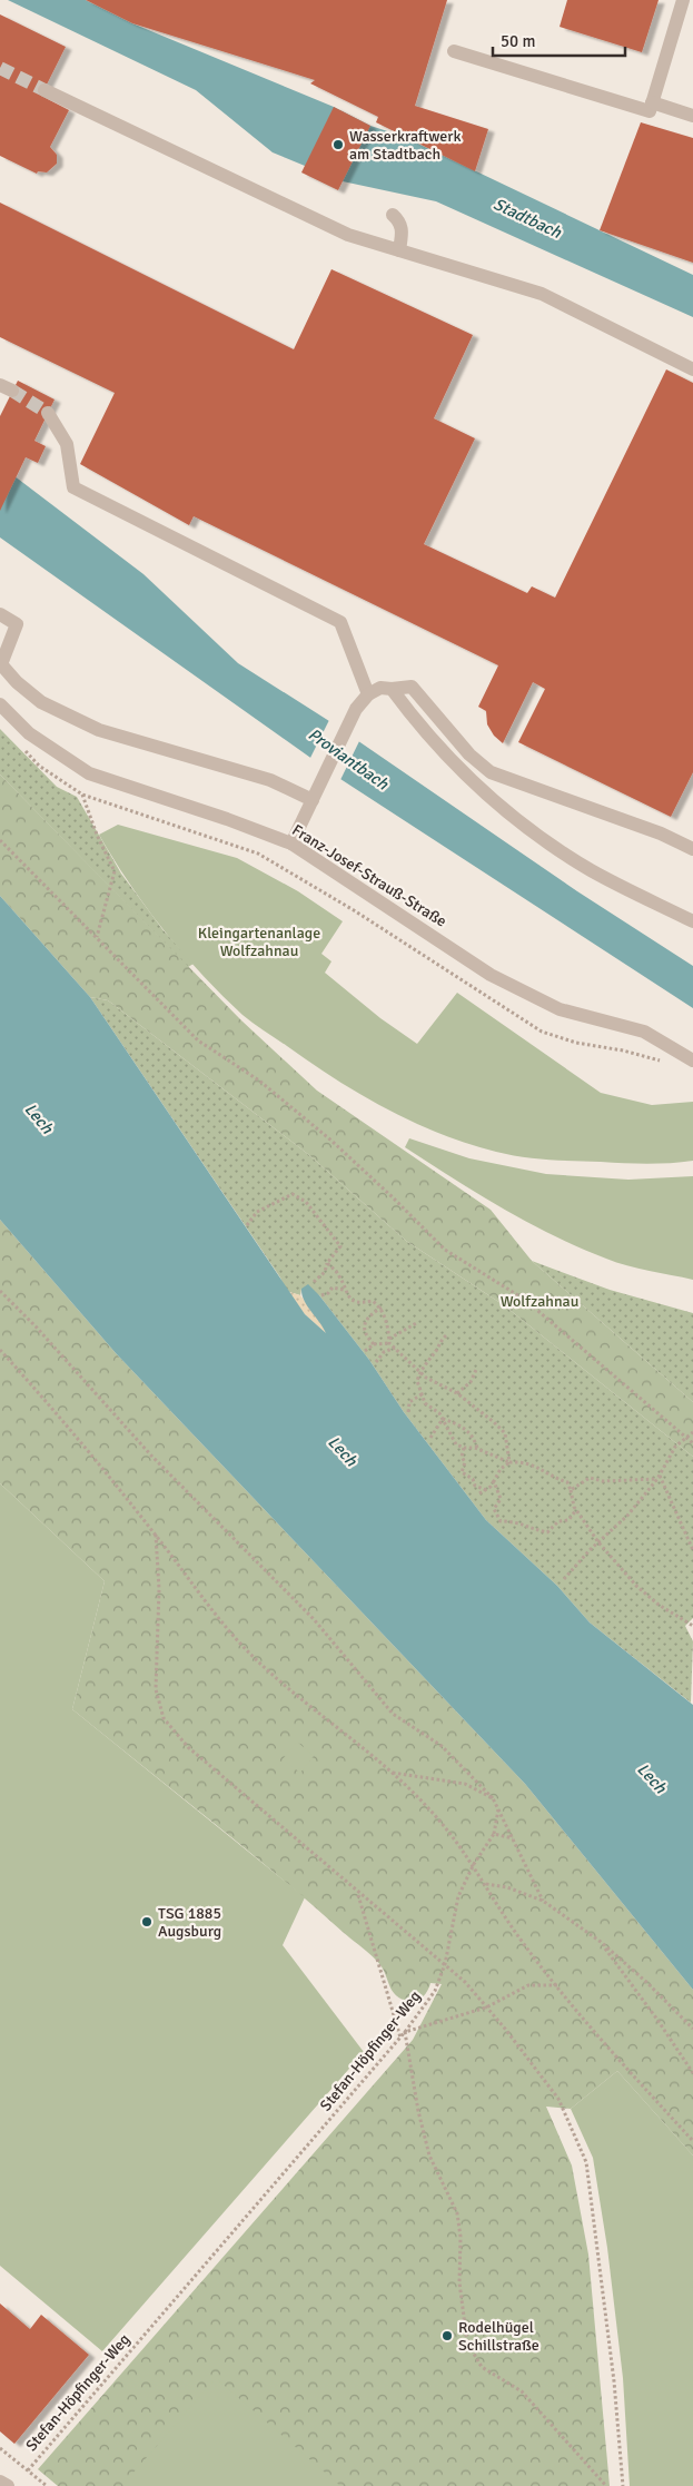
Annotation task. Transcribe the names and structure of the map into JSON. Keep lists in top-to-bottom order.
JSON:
{
  "streets": {
    "street": ["Franz-Josef-Strauß-Straße"],
    "path": ["Stefan-Höpfinger-Weg"]
  },
  "water": ["Stadtbach", "Proviantbach", "Lech"],
  "parks": ["Kleingartenanlage Wolfzahnau", "Wolfzahnau"],
  "places": ["Wasserkraftwerk am Stadtbach", "TSG 1885 Augsburg", "Rodelhügel Schillstraße"],
  "scale_bar": "50 m"
}
